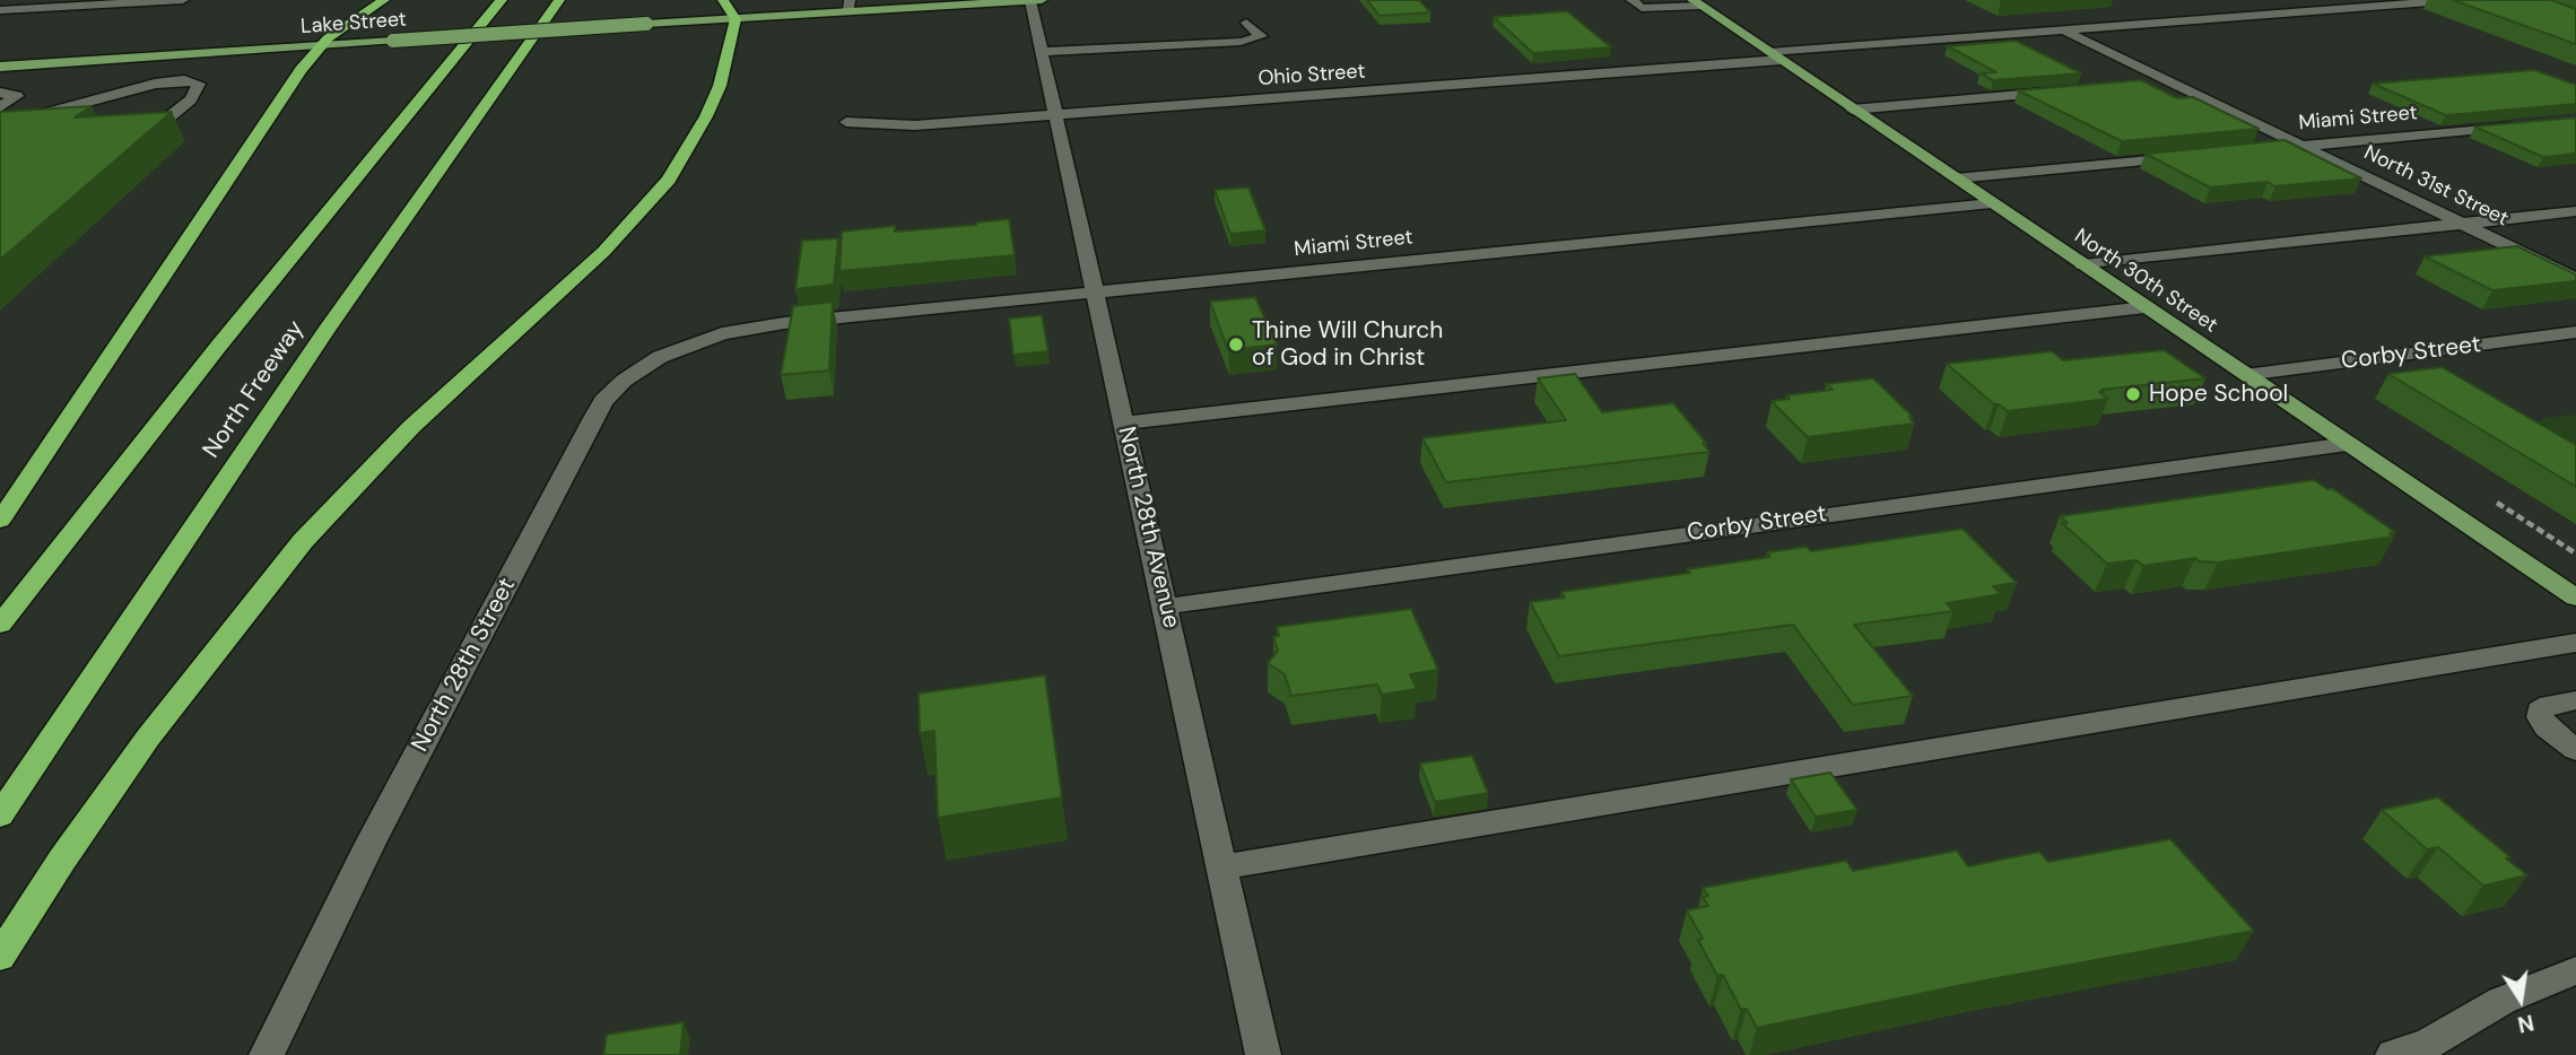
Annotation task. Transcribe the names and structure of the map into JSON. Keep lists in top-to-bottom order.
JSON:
{
  "streets": {
    "highway": ["North Freeway"],
    "main road": ["Lake Street", "North 30th Street"],
    "street": [
      "Ohio Street",
      "Miami Street",
      "North 31st Street",
      "Corby Street",
      "North 28th Avenue",
      "North 28th Street"
    ]
  },
  "crossings": [
    ["Lake Street", "North 28th Avenue"],
    ["Ohio Street", "North 31st Street"],
    ["Ohio Street", "North 30th Street"],
    ["Ohio Street", "North 28th Avenue"],
    ["Miami Street", "North 31st Street"],
    ["Miami Street", "North 30th Street"],
    ["Miami Street", "North 28th Avenue"],
    ["Miami Street", "North 28th Street"],
    ["North 30th Street", "Corby Street"],
    ["Corby Street", "North 28th Avenue"]
  ],
  "places": ["Thine Will Church of God in Christ", "Hope School"],
  "north": "bottom"
}
